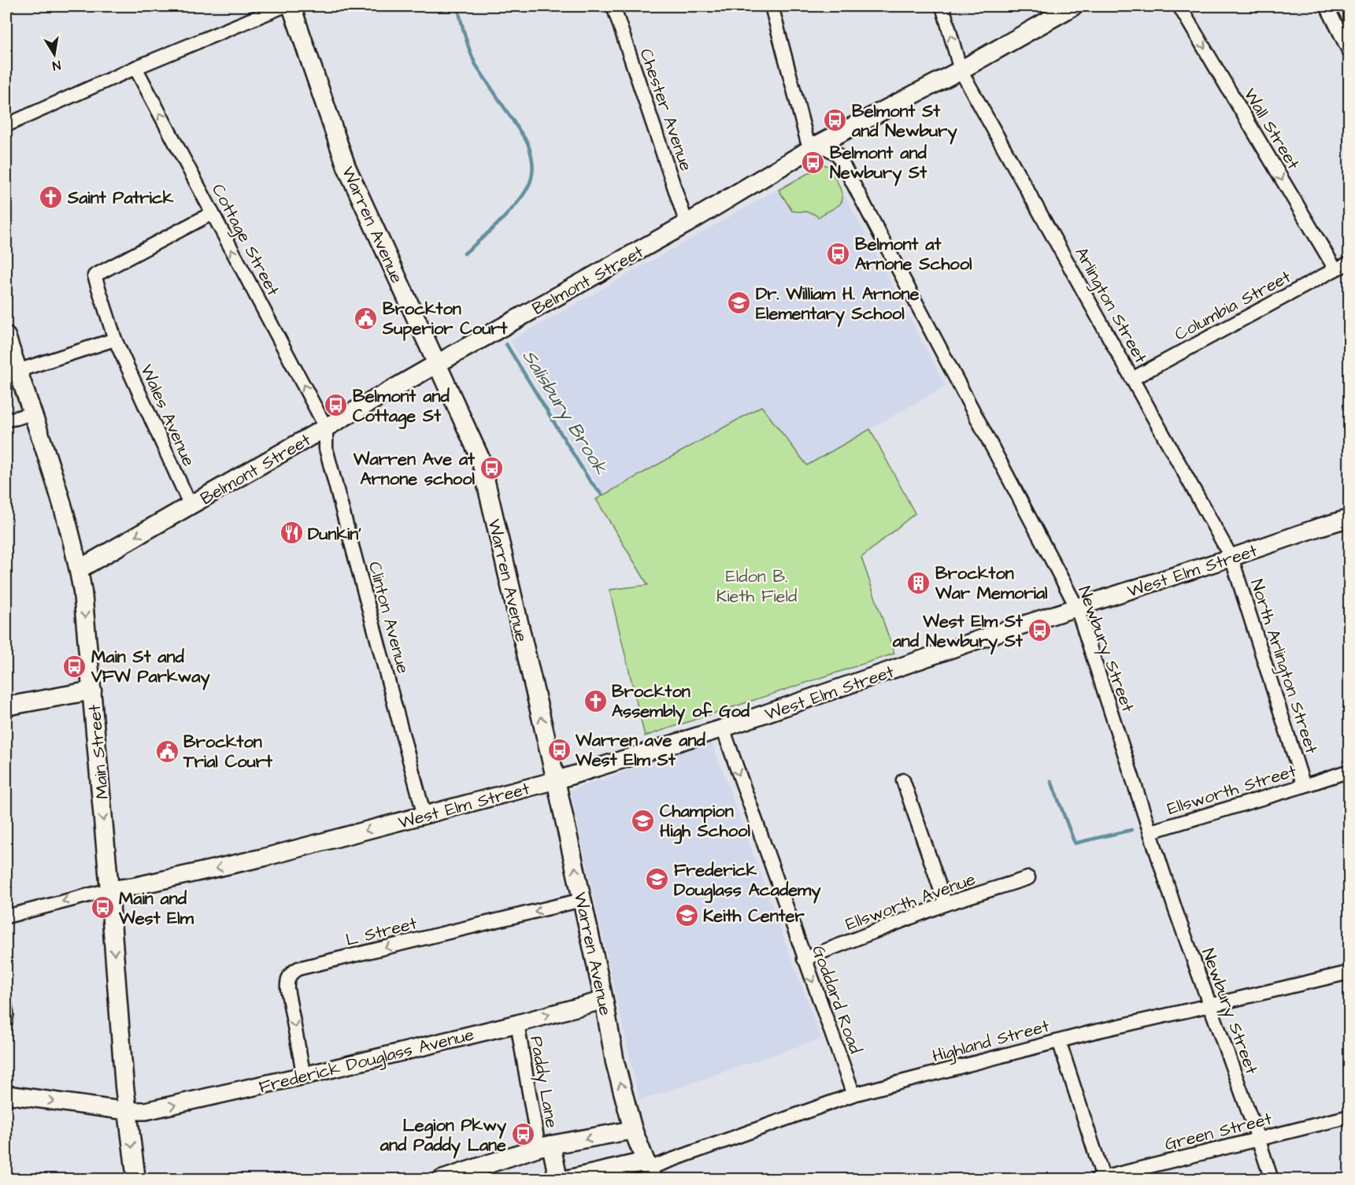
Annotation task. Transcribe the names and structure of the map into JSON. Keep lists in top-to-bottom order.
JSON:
{
  "streets": {
    "main road": ["Warren Avenue", "Belmont Street", "Main Street"],
    "street": [
      "Chester Avenue",
      "Wall Street",
      "Cottage Street",
      "Arlington Street",
      "Columbia Street",
      "Wales Avenue",
      "West Elm Street",
      "Clinton Avenue",
      "Newbury Street",
      "North Arlington Street",
      "Ellsworth Street",
      "Ellsworth Avenue",
      "L Street",
      "Goddard Road",
      "Highland Street",
      "Frederick Douglass Avenue",
      "Paddy Lane",
      "Green Street"
    ]
  },
  "crossings": [
    ["Chester Avenue", "Belmont Street"],
    ["Wall Street", "Columbia Street"],
    ["Warren Avenue", "Belmont Street"],
    ["Warren Avenue", "West Elm Street"],
    ["Warren Avenue", "L Street"],
    ["Warren Avenue", "Highland Street"],
    ["Warren Avenue", "Frederick Douglass Avenue"],
    ["Cottage Street", "Belmont Street"],
    ["Cottage Street", "Wales Avenue"],
    ["Cottage Street", "Clinton Avenue"],
    ["Belmont Street", "Arlington Street"],
    ["Belmont Street", "Wales Avenue"],
    ["Belmont Street", "Clinton Avenue"],
    ["Belmont Street", "Newbury Street"],
    ["Belmont Street", "Main Street"],
    ["Arlington Street", "Columbia Street"],
    ["Arlington Street", "West Elm Street"],
    ["Arlington Street", "North Arlington Street"],
    ["West Elm Street", "Clinton Avenue"],
    ["West Elm Street", "Newbury Street"],
    ["West Elm Street", "North Arlington Street"],
    ["West Elm Street", "Main Street"],
    ["West Elm Street", "Goddard Road"],
    ["Newbury Street", "Ellsworth Street"],
    ["Newbury Street", "Highland Street"],
    ["Newbury Street", "Green Street"],
    ["North Arlington Street", "Ellsworth Street"],
    ["Main Street", "Frederick Douglass Avenue"],
    ["Ellsworth Avenue", "Goddard Road"],
    ["L Street", "Frederick Douglass Avenue"],
    ["Goddard Road", "Highland Street"],
    ["Frederick Douglass Avenue", "Paddy Lane"]
  ],
  "one_way": [
    "Wall Street",
    "Warren Avenue",
    "Cottage Street",
    "Main Street",
    "L Street",
    "Goddard Road",
    "Frederick Douglass Avenue"
  ],
  "water": ["Salisbury Brook"],
  "parks": ["Eldon B. Kieth Field"],
  "places": {
    "bus stop": [
      "Belmont St and Newbury",
      "Belmont and Newbury St",
      "Belmont at Arnone School",
      "Belmont and Cottage St",
      "Warren Ave at Arnone school",
      "West Elm St and Newbury St",
      "Main St and VFW Parkway",
      "Warren ave and West Elm St",
      "Main and West Elm",
      "Legion Pkwy and Paddy Lane"
    ],
    "church": ["Saint Patrick", "Brockton Assembly of God"],
    "school or university": [
      "Dr. William H. Arnone Elementary School",
      "Champion High School",
      "Frederick Douglass Academy",
      "Keith Center"
    ],
    "public building": ["Brockton Superior Court", "Brockton Trial Court"],
    "restaurant": ["Dunkin'"],
    "building": ["Brockton War Memorial"]
  },
  "north": "bottom"
}
